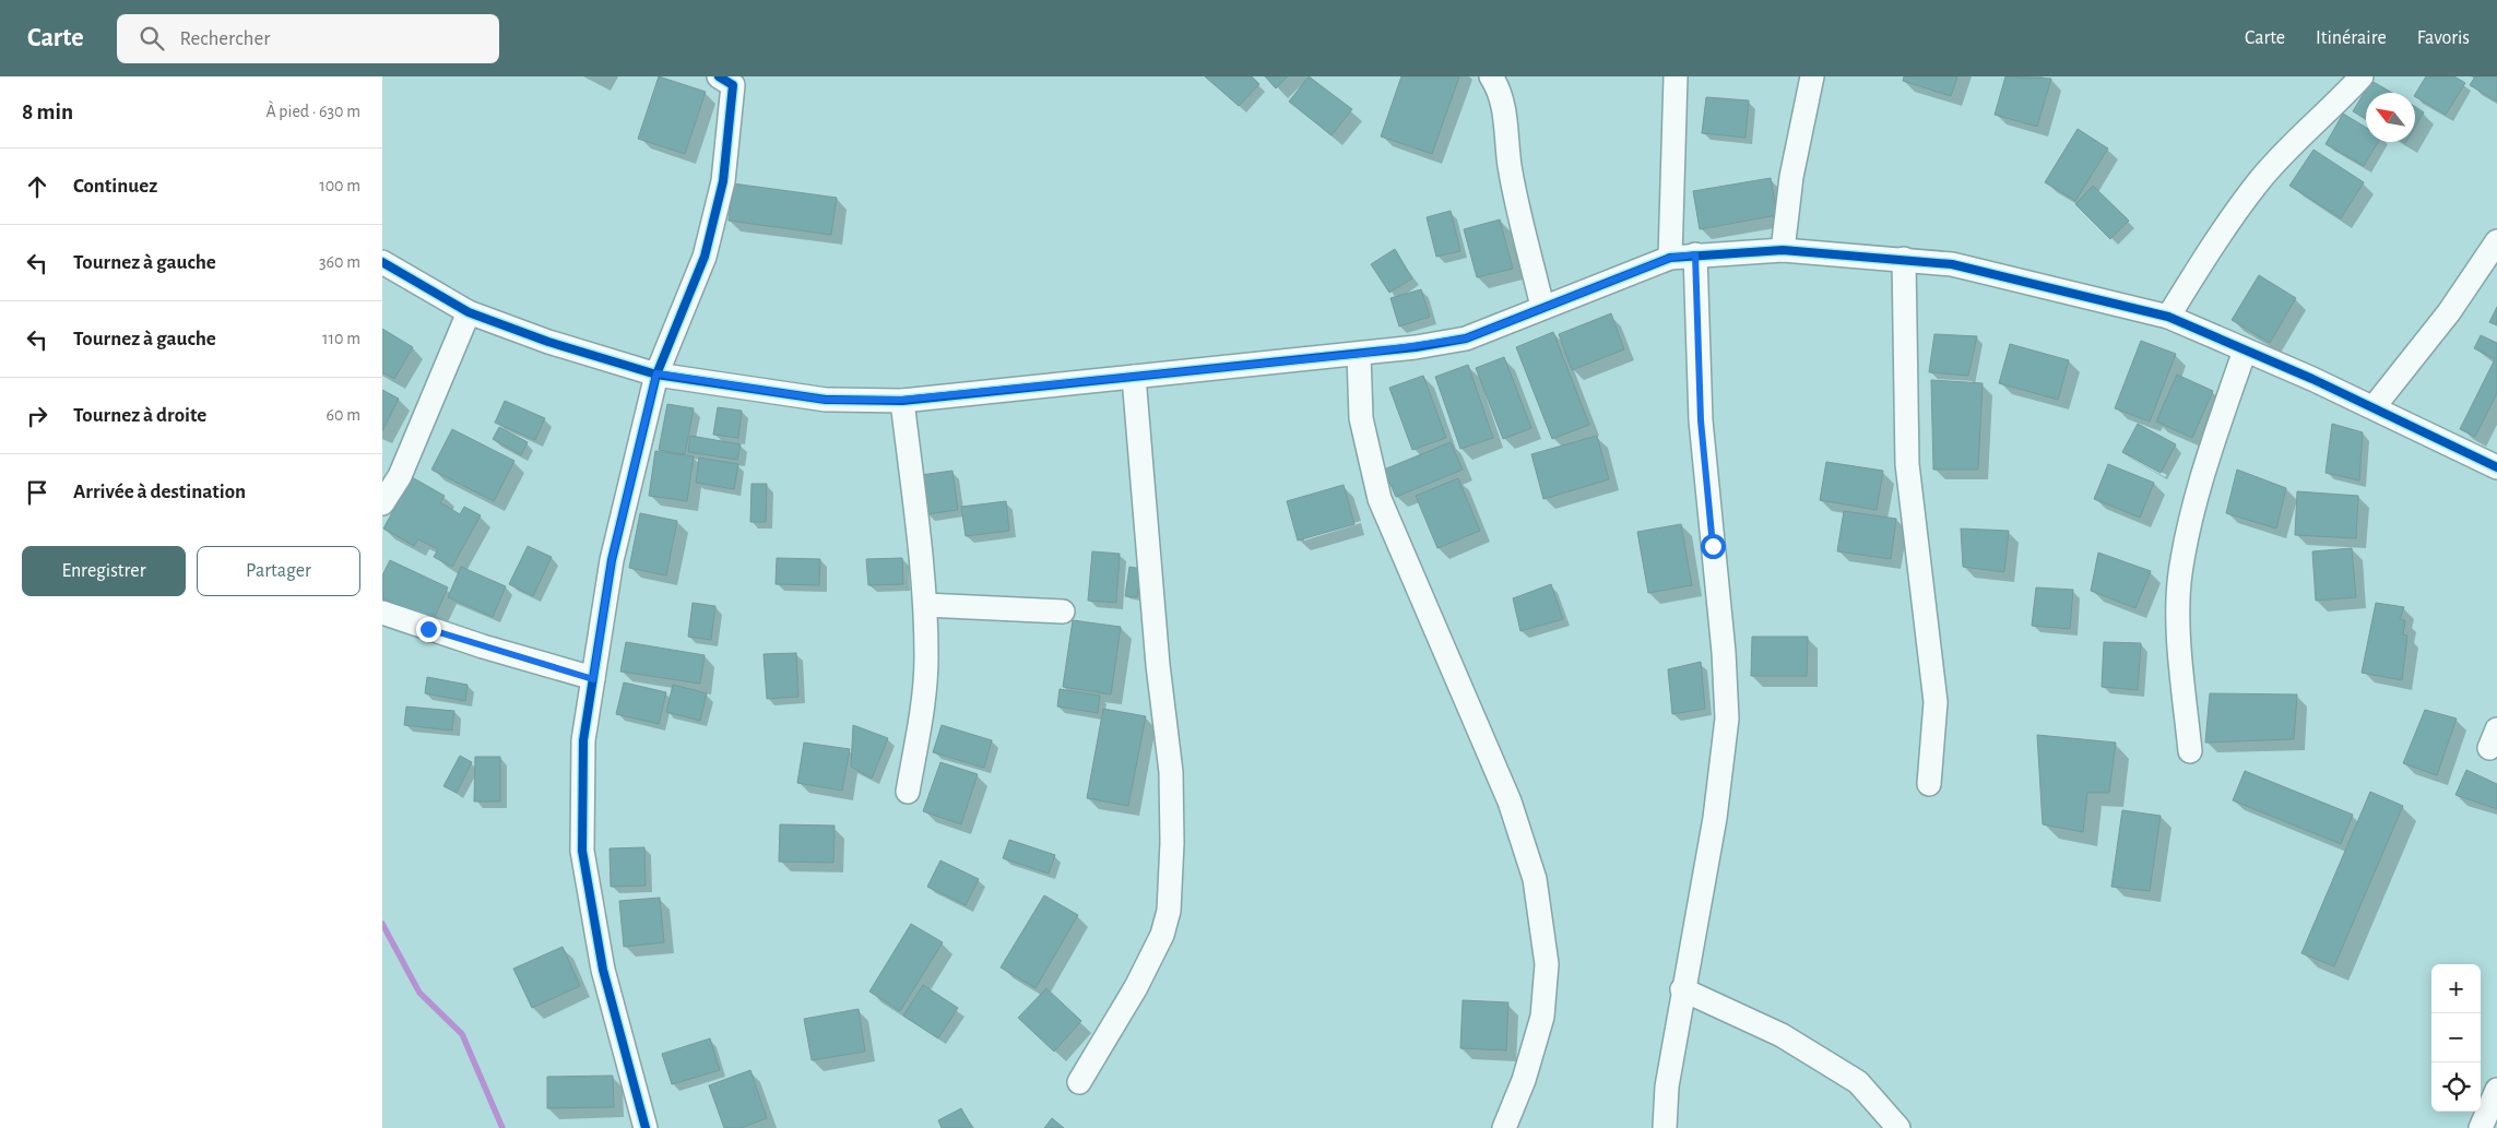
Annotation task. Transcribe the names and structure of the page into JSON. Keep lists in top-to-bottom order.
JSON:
{
  "north": "top left",
  "page": {
    "header": "Carte",
    "search": "Rechercher",
    "nav": ["Carte", "Itinéraire", "Favoris"],
    "heading": ["8 min", "À pied · 630 m"],
    "list": [
      ["Continuez", "100 m"],
      ["Tournez à gauche", "360 m"],
      ["Tournez à gauche", "110 m"],
      ["Tournez à droite", "60 m"],
      "Arrivée à destination"
    ],
    "buttons": ["Enregistrer", "Partager"],
    "map_buttons": ["+", "−"]
  }
}
